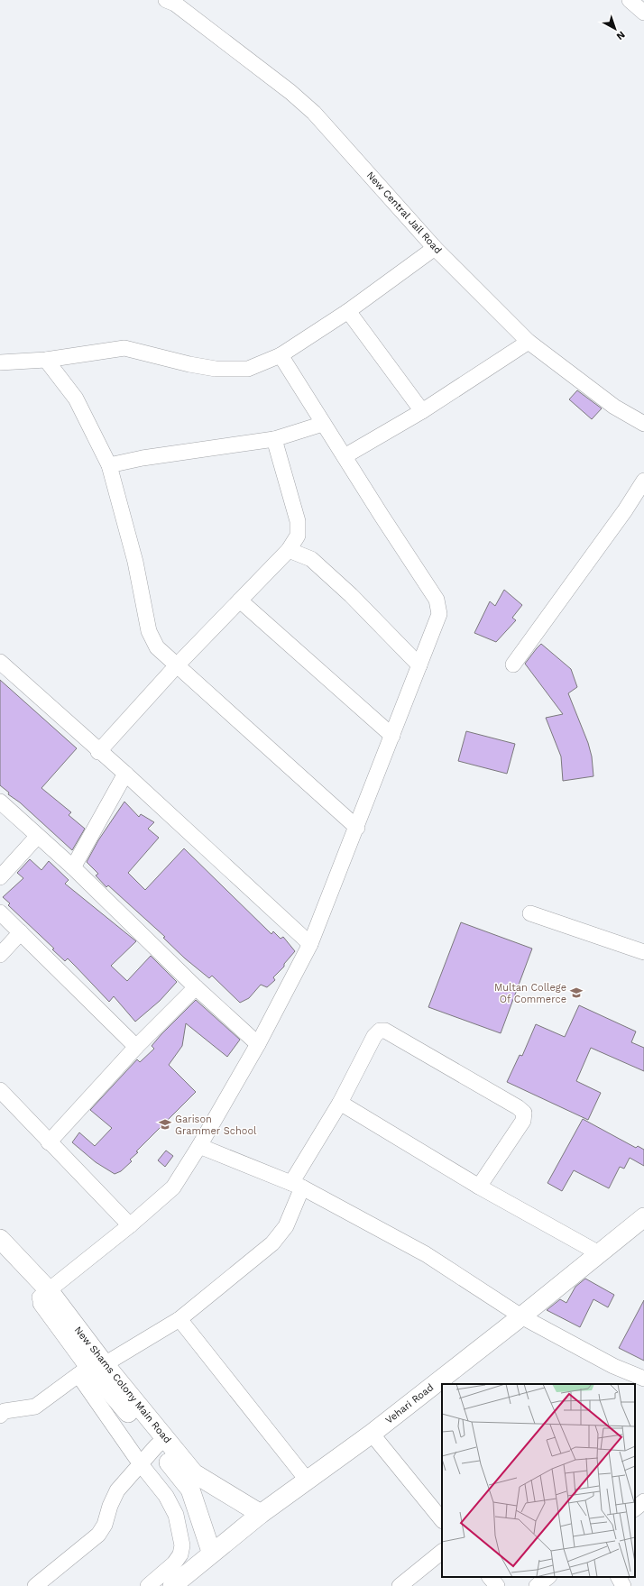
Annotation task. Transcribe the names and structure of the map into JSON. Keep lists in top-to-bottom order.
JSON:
{
  "streets": {
    "main road": ["New Shams Colony Main Road", "Vehari Road"],
    "street": ["New Central Jail Road"]
  },
  "crossings": [
    ["New Shams Colony Main Road", "Vehari Road"]
  ],
  "places": {
    "school or university": ["Multan College Of Commerce", "Garison Grammer School"]
  },
  "north": "bottom right"
}
